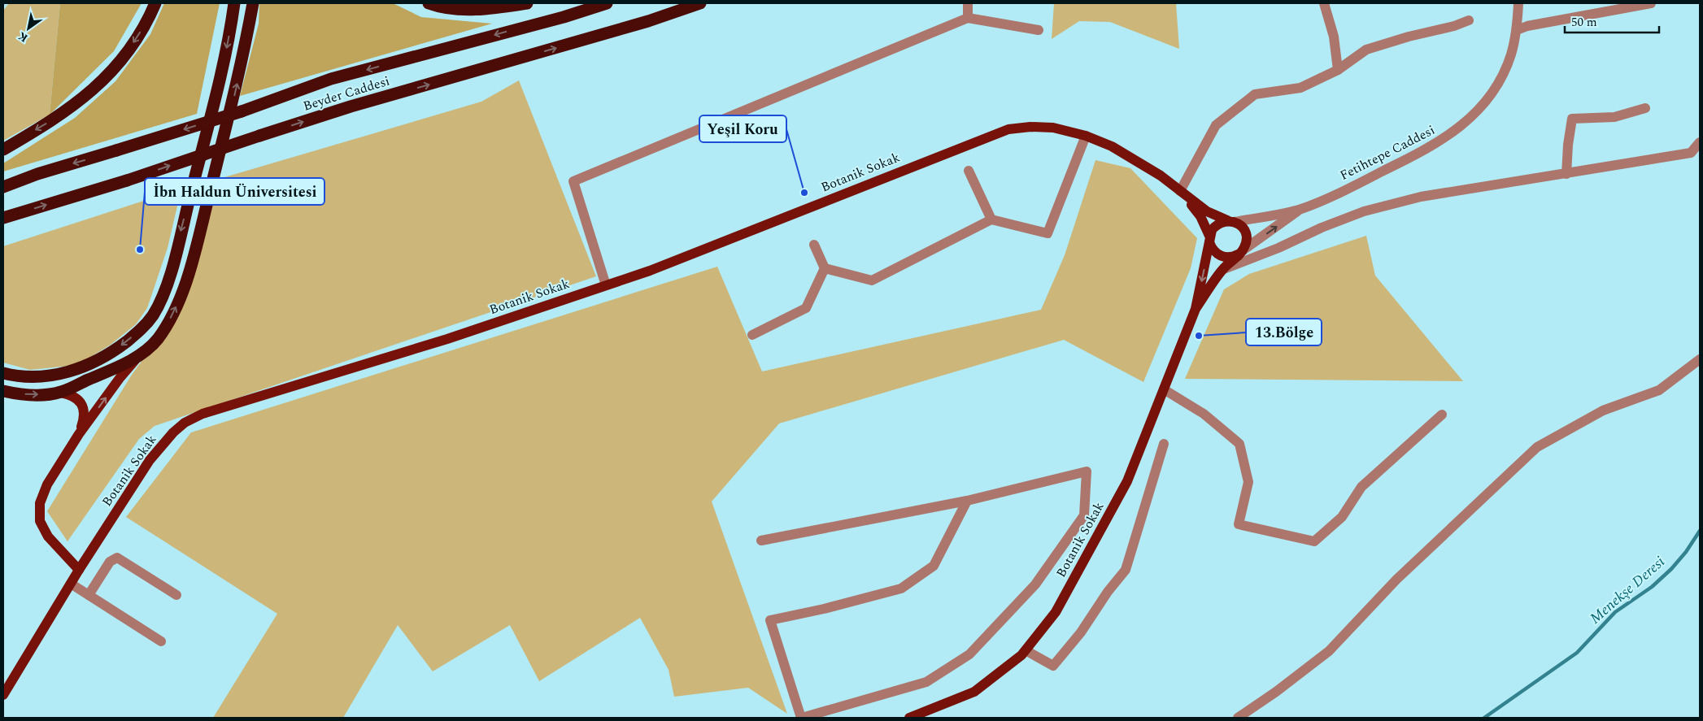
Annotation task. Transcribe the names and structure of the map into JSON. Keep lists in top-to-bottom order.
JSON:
{
  "streets": {
    "highway": ["Beyder Caddesi"],
    "main road": ["Botanik Sokak"],
    "street": ["Fetihtepe Caddesi"]
  },
  "crossings": [
    ["Fetihtepe Caddesi", "Botanik Sokak"]
  ],
  "water": ["Menekşe Deresi"],
  "places": ["Yeşil Koru", "İbn Haldun Üniversitesi", "13.Bölge"],
  "scale_bar": "50 m",
  "north": "bottom left"
}
